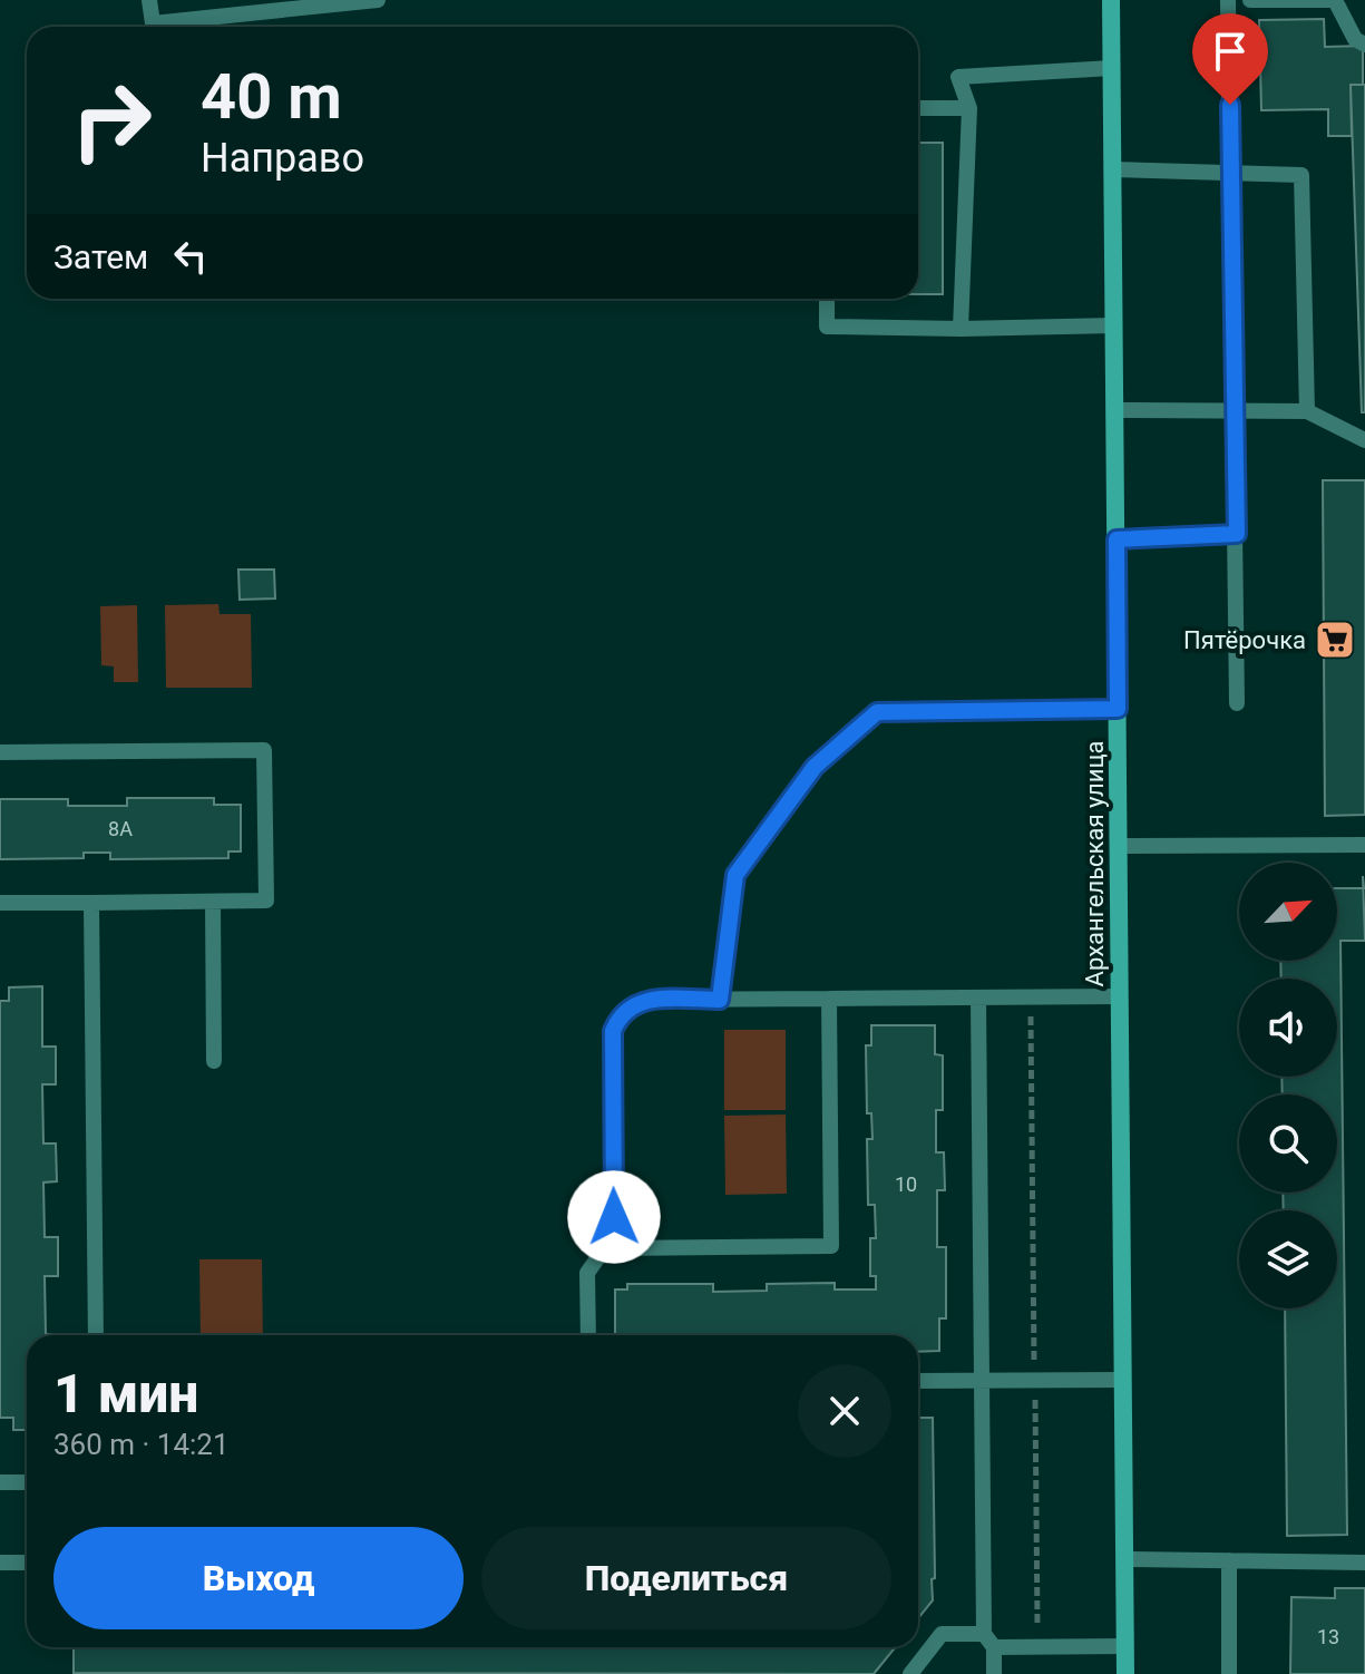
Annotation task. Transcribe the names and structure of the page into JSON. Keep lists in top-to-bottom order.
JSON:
{
  "streets": {
    "street": ["Архангельская улица"]
  },
  "places": {
    "supermarket": ["Пятёрочка"]
  },
  "house_numbers": ["8А", "10", "13"],
  "north": "top right",
  "page": {
    "turn": ["40 m", "Направо"],
    "then": "Затем",
    "heading": ["1 мин", "360 m · 14:21"],
    "buttons": ["Выход", "Поделиться"]
  }
}
